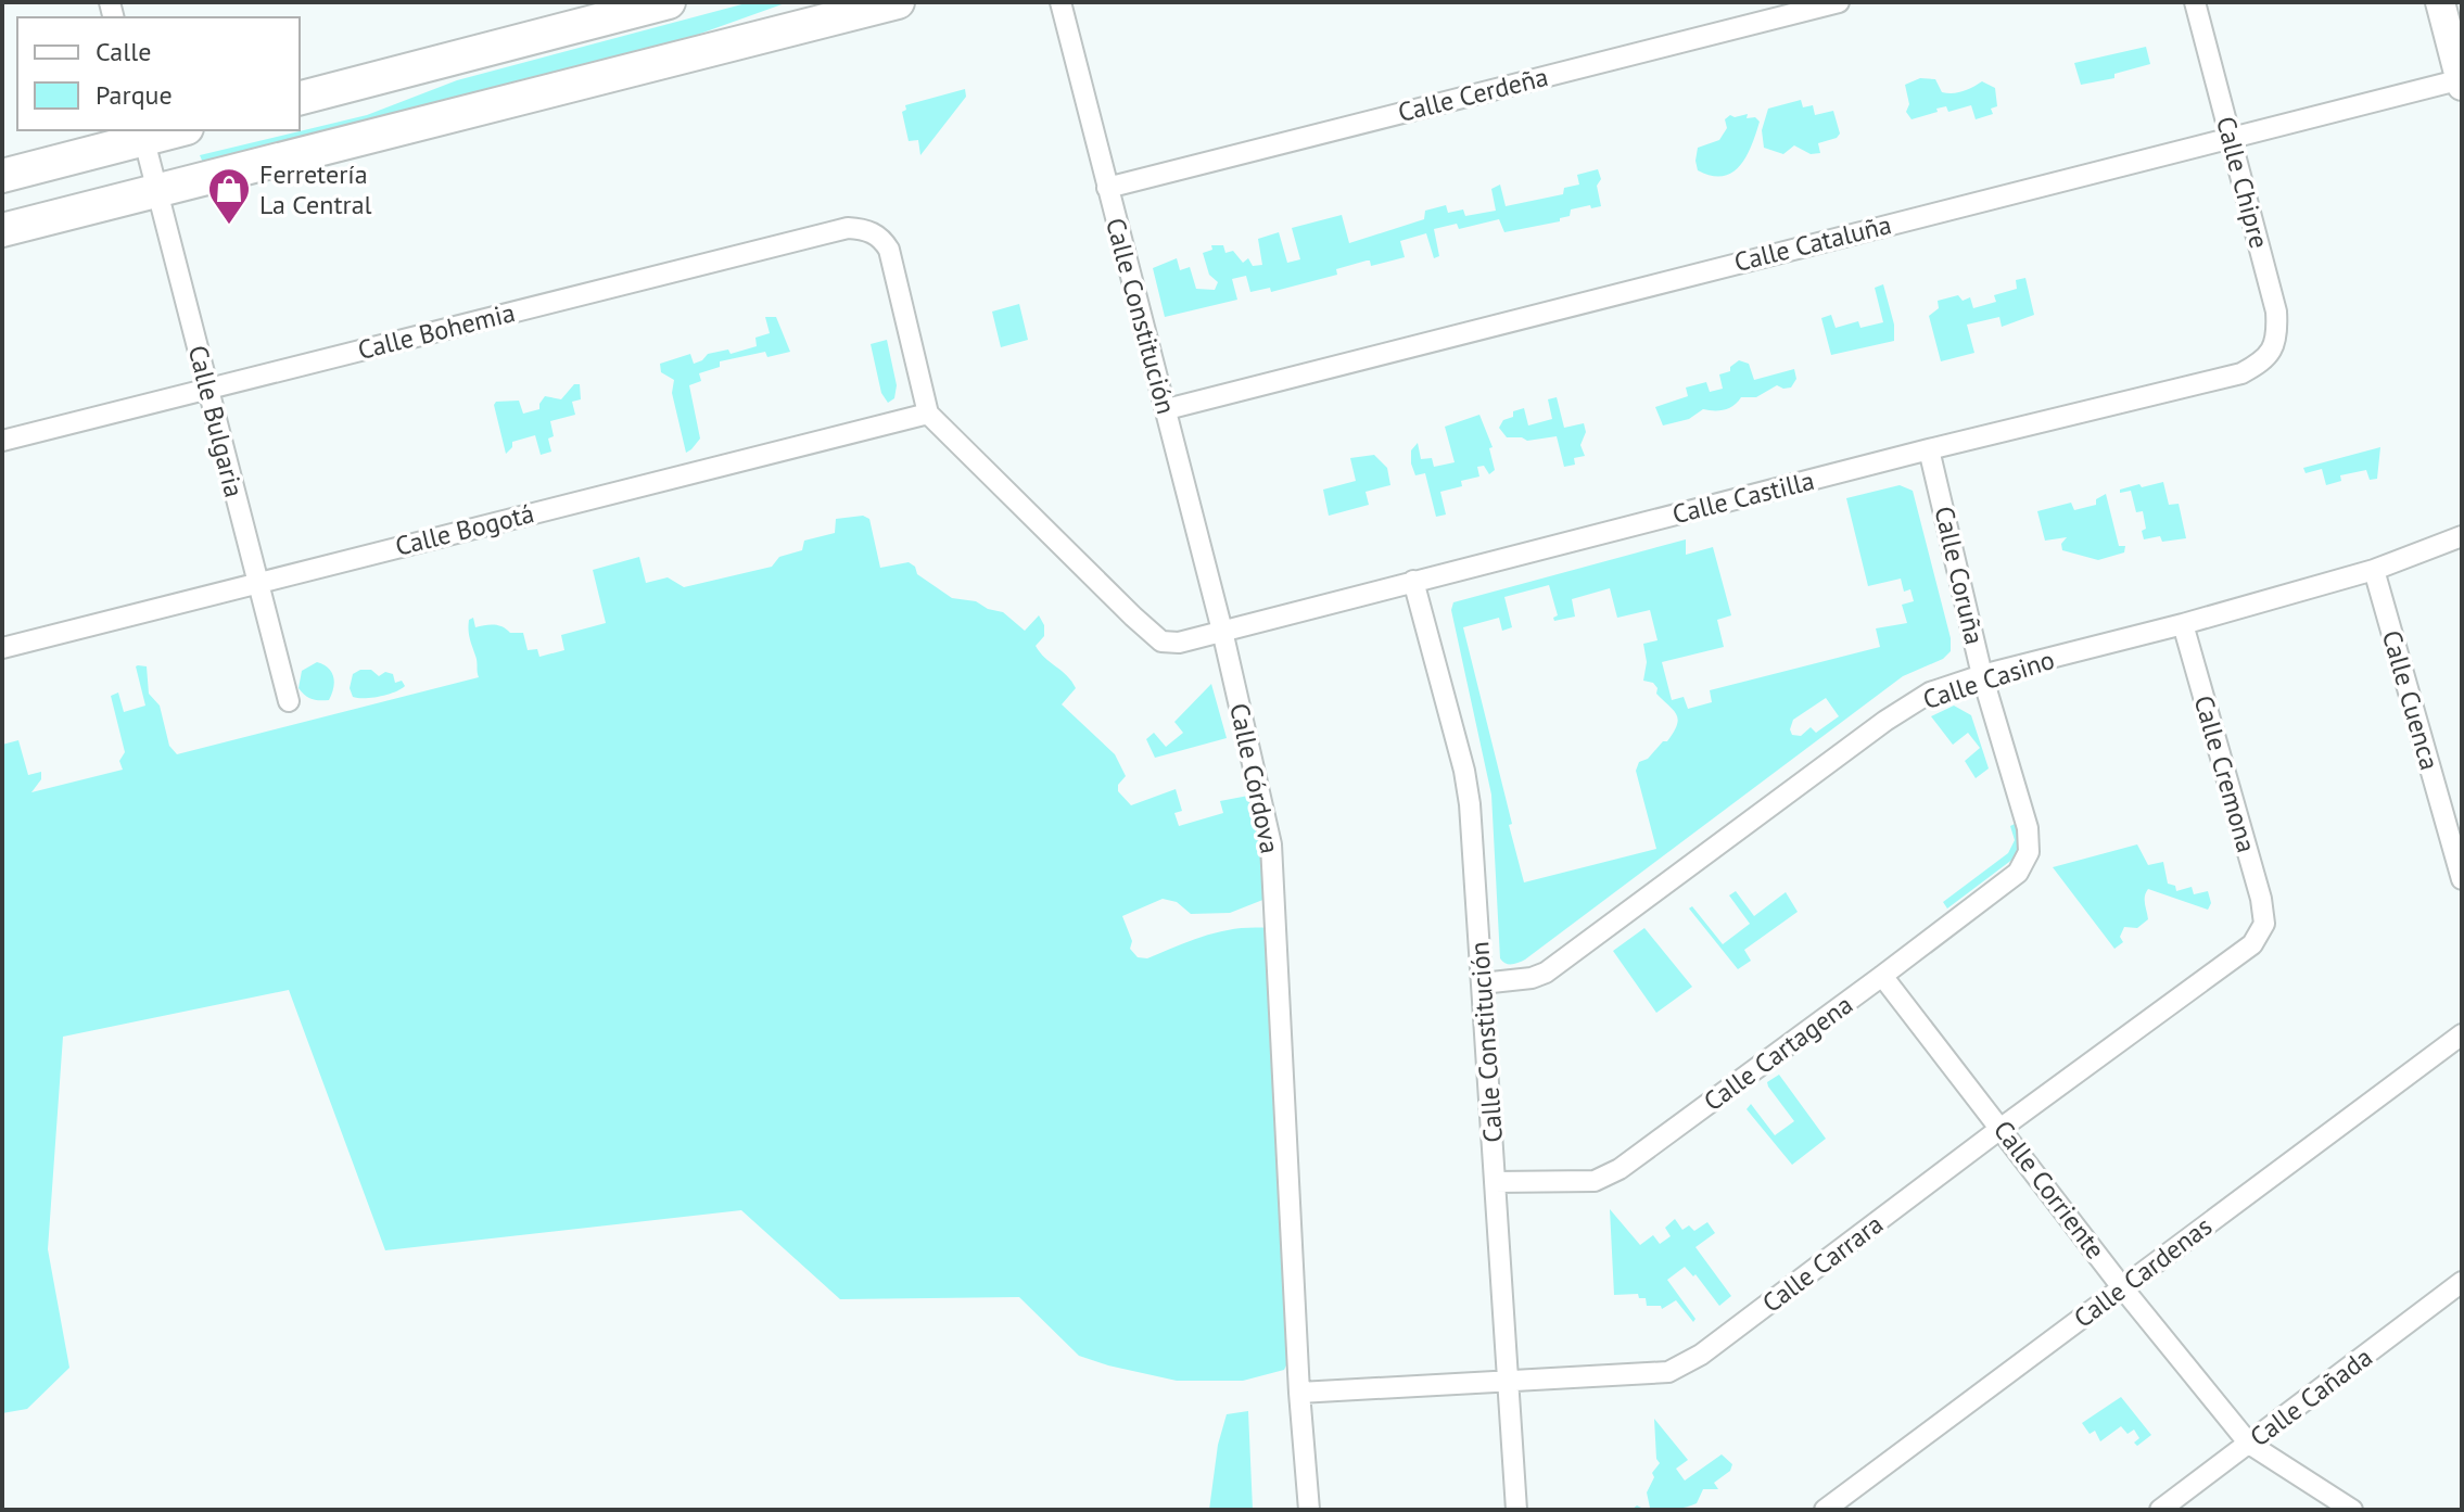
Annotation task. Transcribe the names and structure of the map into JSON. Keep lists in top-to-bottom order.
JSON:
{
  "streets": {
    "street": [
      "Calle Cerdeña",
      "Calle Chipre",
      "Calle Cataluña",
      "Calle Constitución",
      "Calle Bohemia",
      "Calle Bulgaria",
      "Calle Castilla",
      "Calle Bogotá",
      "Calle Coruña",
      "Calle Casino",
      "Calle Cuenca",
      "Calle Cremona",
      "Calle Córdova",
      "Calle Cartagena",
      "Calle Corriente",
      "Calle Carrara",
      "Calle Cardenas",
      "Calle Cañada"
    ]
  },
  "crossings": [
    ["Calle Cerdeña", "Calle Constitución"],
    ["Calle Chipre", "Calle Cataluña"],
    ["Calle Chipre", "Calle Castilla"],
    ["Calle Cataluña", "Calle Constitución"],
    ["Calle Constitución", "Calle Castilla"],
    ["Calle Constitución", "Calle Casino"],
    ["Calle Constitución", "Calle Córdova"],
    ["Calle Constitución", "Calle Cartagena"],
    ["Calle Constitución", "Calle Carrara"],
    ["Calle Bohemia", "Calle Bulgaria"],
    ["Calle Bohemia", "Calle Bogotá"],
    ["Calle Bulgaria", "Calle Bogotá"],
    ["Calle Castilla", "Calle Coruña"],
    ["Calle Castilla", "Calle Córdova"],
    ["Calle Coruña", "Calle Casino"],
    ["Calle Coruña", "Calle Cartagena"],
    ["Calle Casino", "Calle Cuenca"],
    ["Calle Casino", "Calle Cremona"],
    ["Calle Cremona", "Calle Carrara"],
    ["Calle Córdova", "Calle Carrara"],
    ["Calle Cartagena", "Calle Corriente"],
    ["Calle Corriente", "Calle Carrara"],
    ["Calle Corriente", "Calle Cardenas"],
    ["Calle Corriente", "Calle Cañada"]
  ],
  "places": {
    "shop": ["Ferretería La Central"]
  },
  "legend": ["Calle", "Parque"]
}
